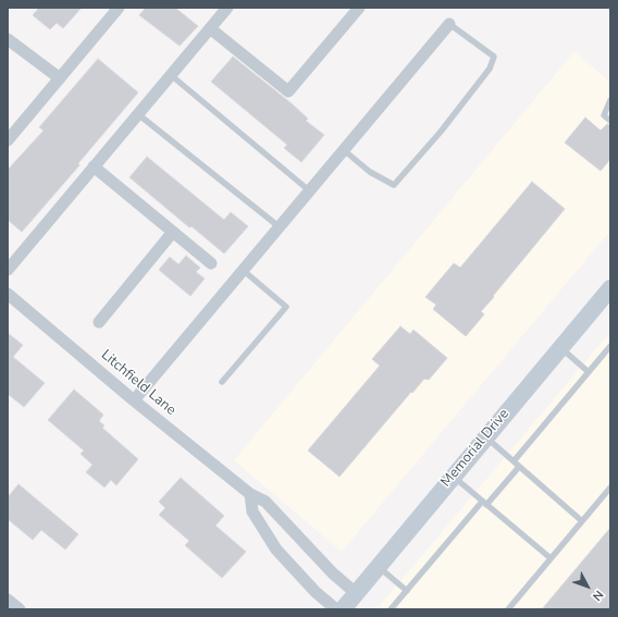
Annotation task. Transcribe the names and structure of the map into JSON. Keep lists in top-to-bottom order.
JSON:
{
  "streets": {
    "main road": ["Memorial Drive"],
    "street": ["Litchfield Lane"]
  },
  "crossings": [
    ["Litchfield Lane", "Memorial Drive"]
  ],
  "north": "bottom right"
}
